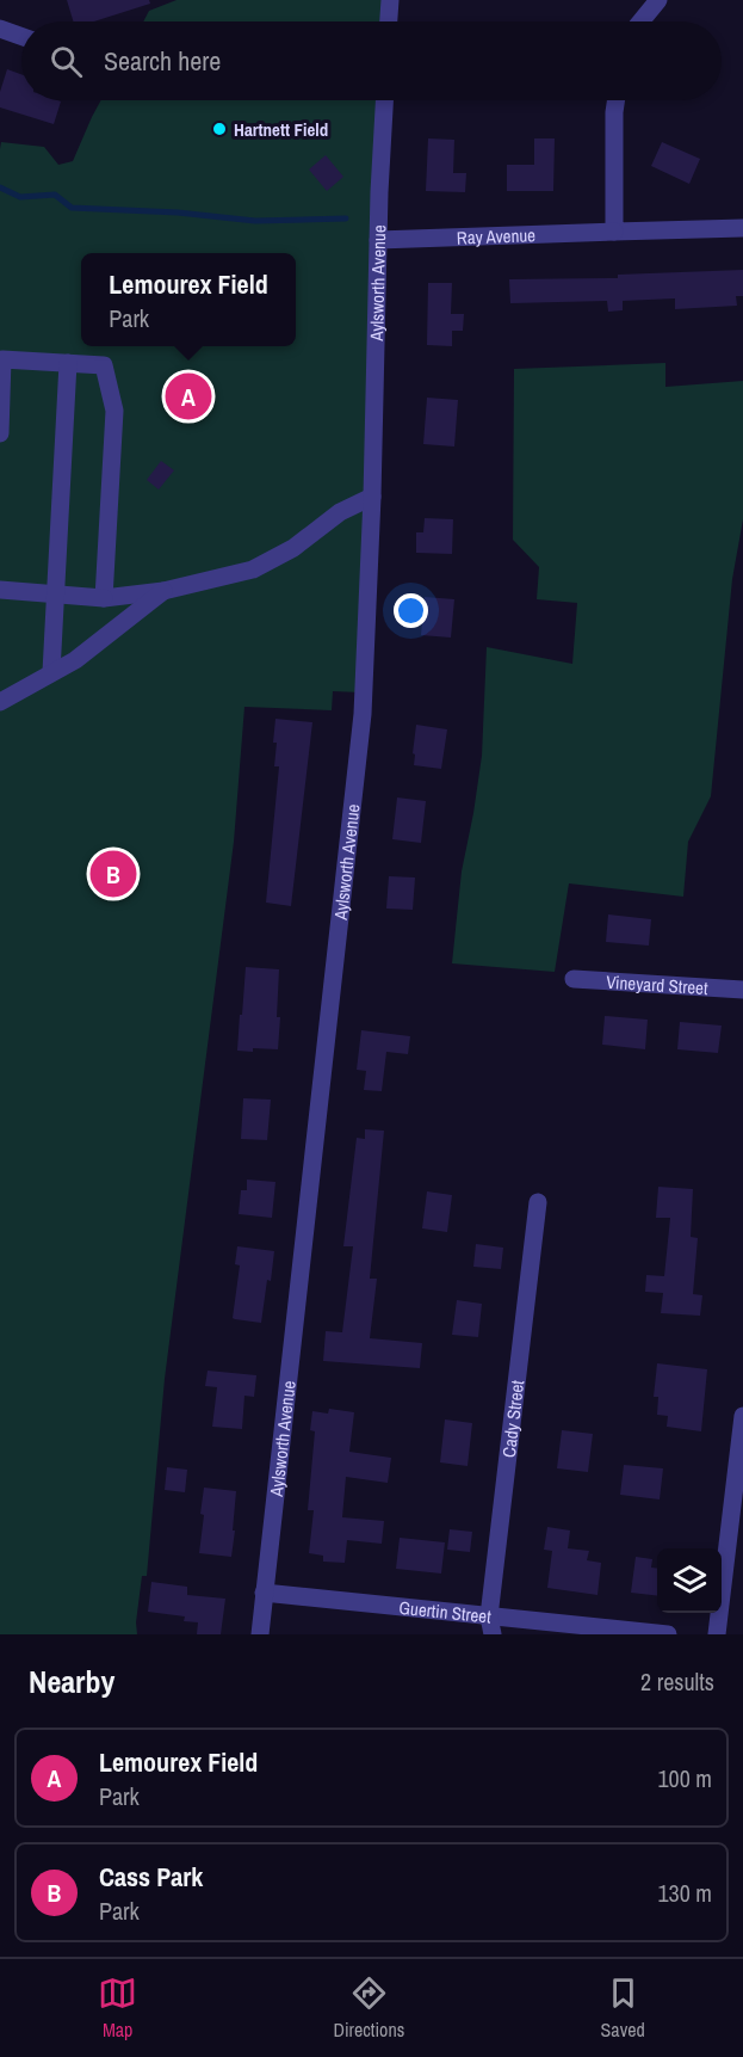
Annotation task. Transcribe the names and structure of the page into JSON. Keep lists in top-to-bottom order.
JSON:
{
  "streets": {
    "street": [
      "Ray Avenue",
      "Aylsworth Avenue",
      "Vineyard Street",
      "Cady Street",
      "Guertin Street"
    ]
  },
  "crossings": [
    ["Ray Avenue", "Aylsworth Avenue"],
    ["Aylsworth Avenue", "Guertin Street"],
    ["Cady Street", "Guertin Street"]
  ],
  "places": ["Hartnett Field"],
  "page": {
    "search": "Search here",
    "popup": ["Lemourex Field", "Park"],
    "pins": ["A", "B"],
    "heading": ["Nearby", "2 results"],
    "list": [
      {
        "mark": "A",
        "name": "Lemourex Field",
        "note": "Park",
        "value": "100 m"
      },
      {
        "mark": "B",
        "name": "Cass Park",
        "note": "Park",
        "value": "130 m"
      }
    ],
    "nav": ["Map", "Directions", "Saved"]
  }
}
